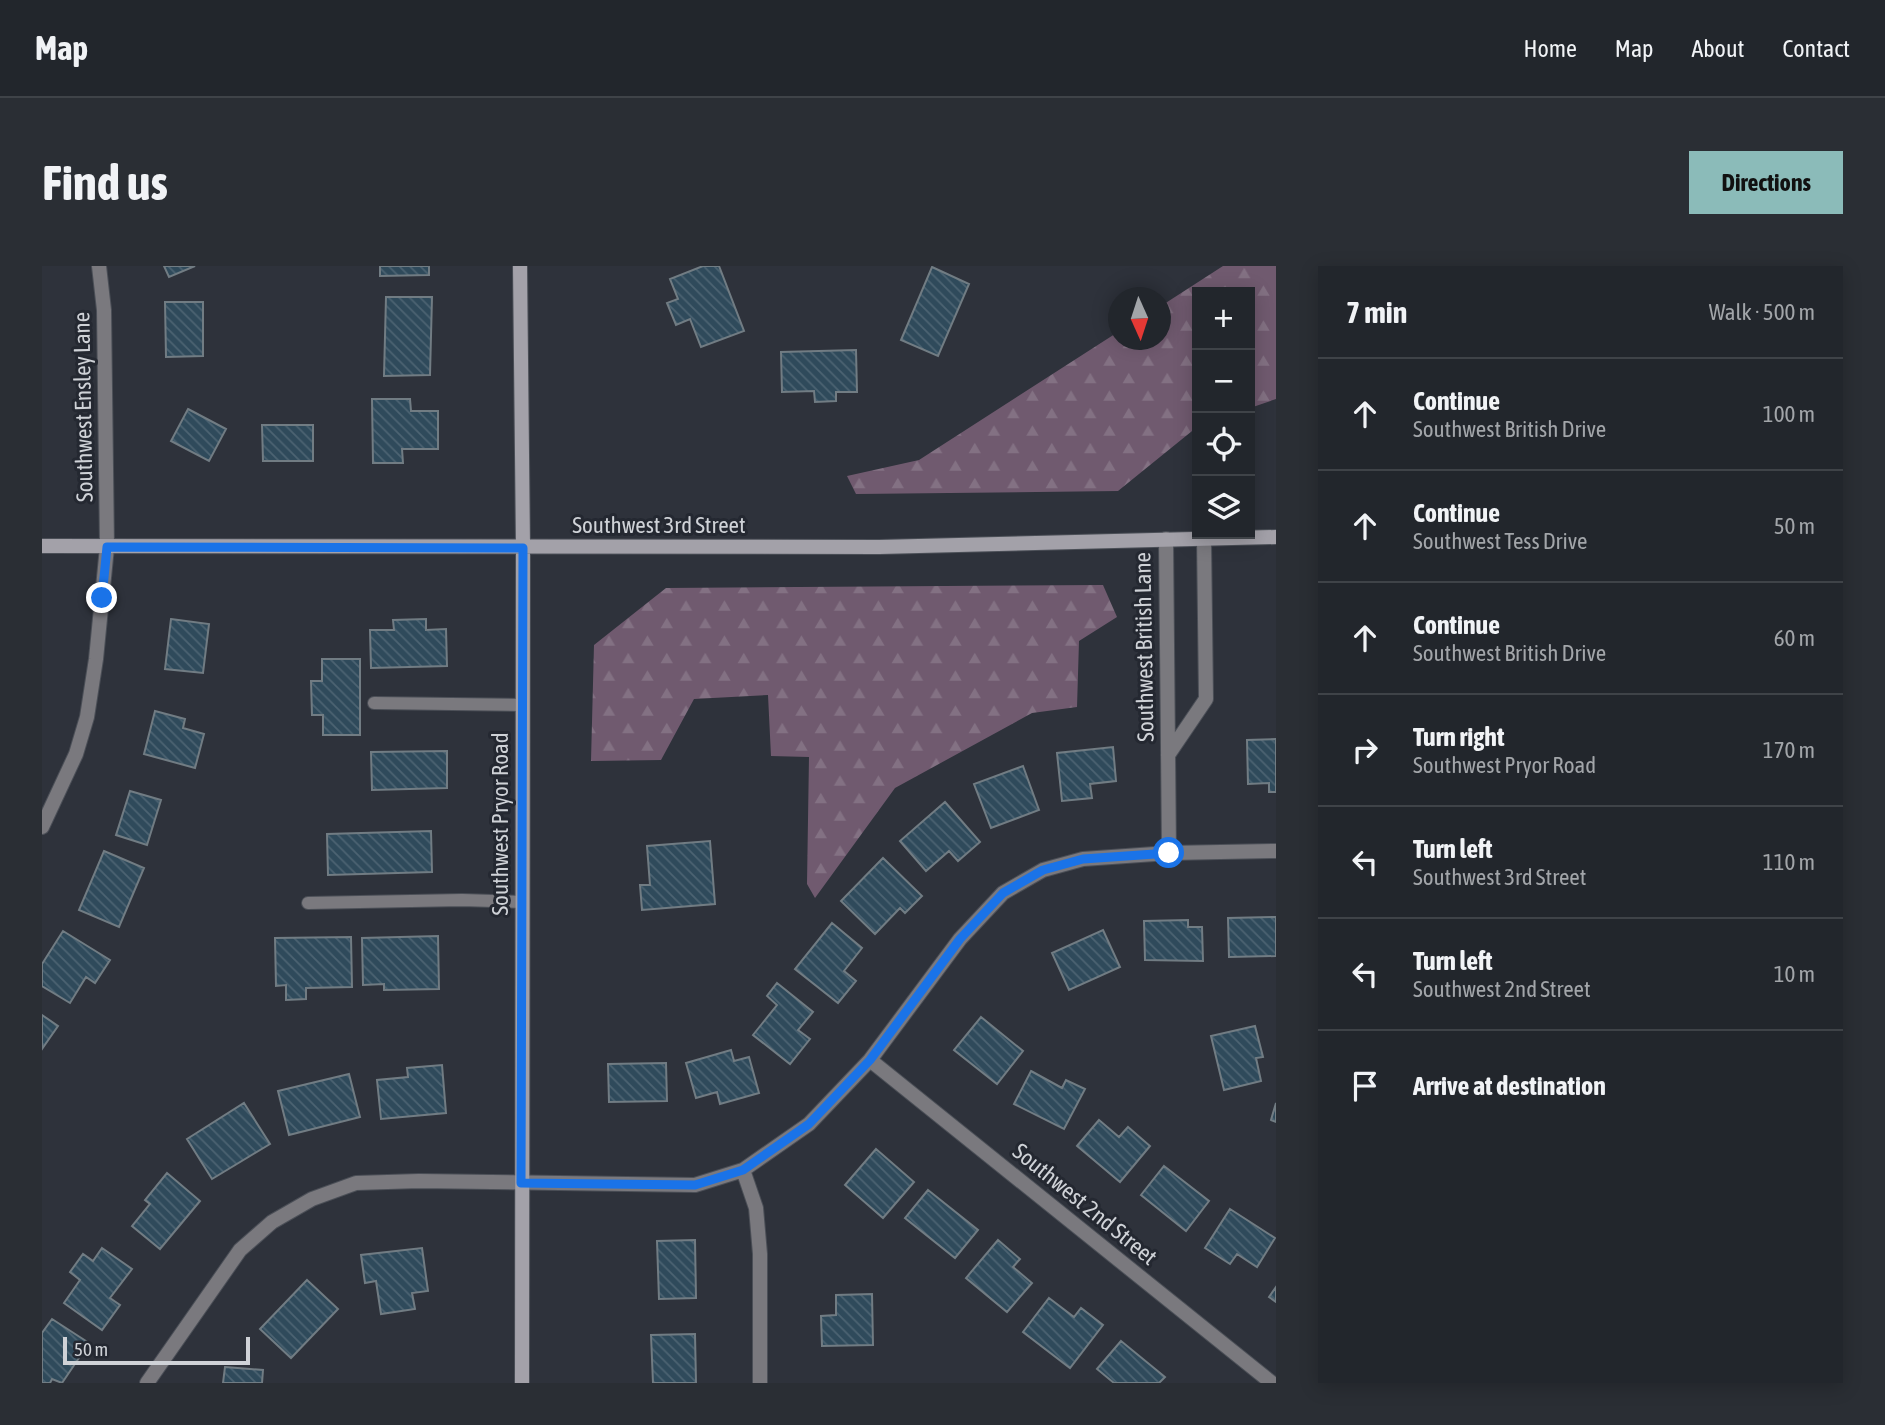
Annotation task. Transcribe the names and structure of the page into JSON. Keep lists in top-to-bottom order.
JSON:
{
  "streets": {
    "main road": ["Southwest 3rd Street", "Southwest Pryor Road"],
    "street": ["Southwest Ensley Lane", "Southwest British Lane", "Southwest 2nd Street"]
  },
  "crossings": [
    ["Southwest Ensley Lane", "Southwest 3rd Street"],
    ["Southwest 3rd Street", "Southwest British Lane"],
    ["Southwest 3rd Street", "Southwest Pryor Road"]
  ],
  "scale_bar": "50 m",
  "north": "bottom",
  "page": {
    "header": "Map",
    "nav": [
      "Home",
      "Map",
      "About",
      "Contact"
    ],
    "buttons": "Directions",
    "title": "Find us",
    "heading": ["7 min", "Walk · 500 m"],
    "map_buttons": ["+", "−"],
    "list": [
      ["Continue", "Southwest British Drive", "100 m"],
      ["Continue", "Southwest Tess Drive", "50 m"],
      ["Continue", "Southwest British Drive", "60 m"],
      ["Turn right", "Southwest Pryor Road", "170 m"],
      ["Turn left", "Southwest 3rd Street", "110 m"],
      ["Turn left", "Southwest 2nd Street", "10 m"],
      "Arrive at destination"
    ],
    "scale": "50 m"
  }
}
